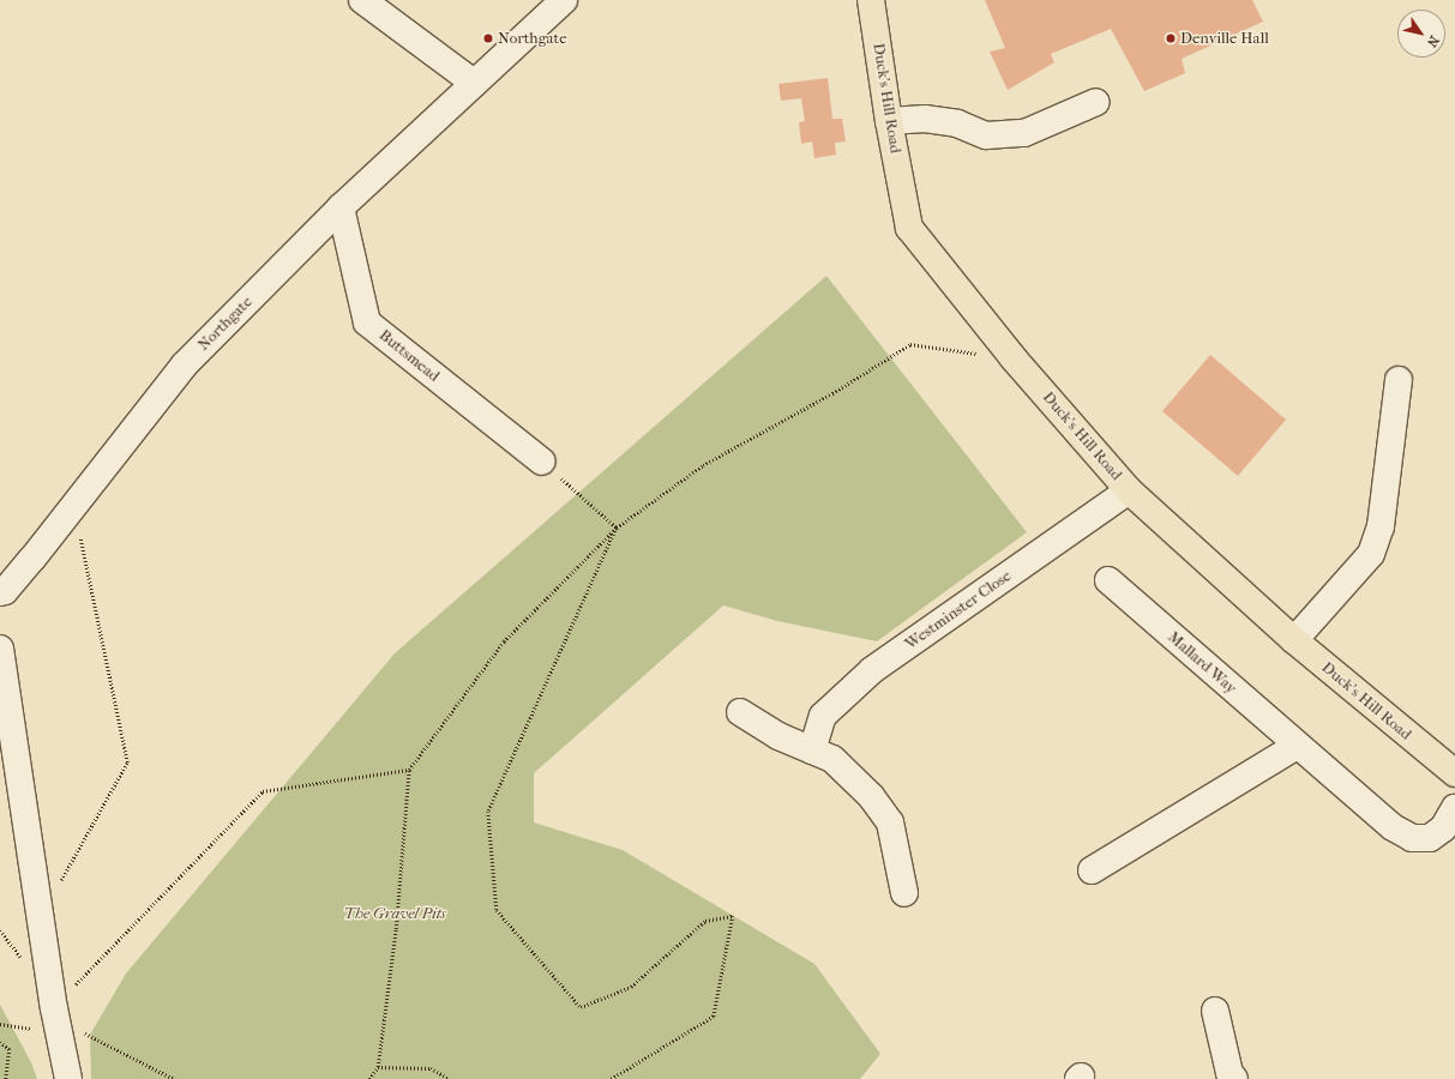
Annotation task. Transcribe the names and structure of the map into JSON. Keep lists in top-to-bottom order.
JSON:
{
  "streets": {
    "main road": ["Duck's Hill Road"],
    "street": [
      "Northgate",
      "Buttsmead",
      "Westminster Close",
      "Mallard Way"
    ]
  },
  "crossings": [
    ["Duck's Hill Road", "Westminster Close"],
    ["Northgate", "Buttsmead"]
  ],
  "parks": ["The Gravel Pits"],
  "places": ["Northgate", "Denville Hall"],
  "north": "bottom right"
}
